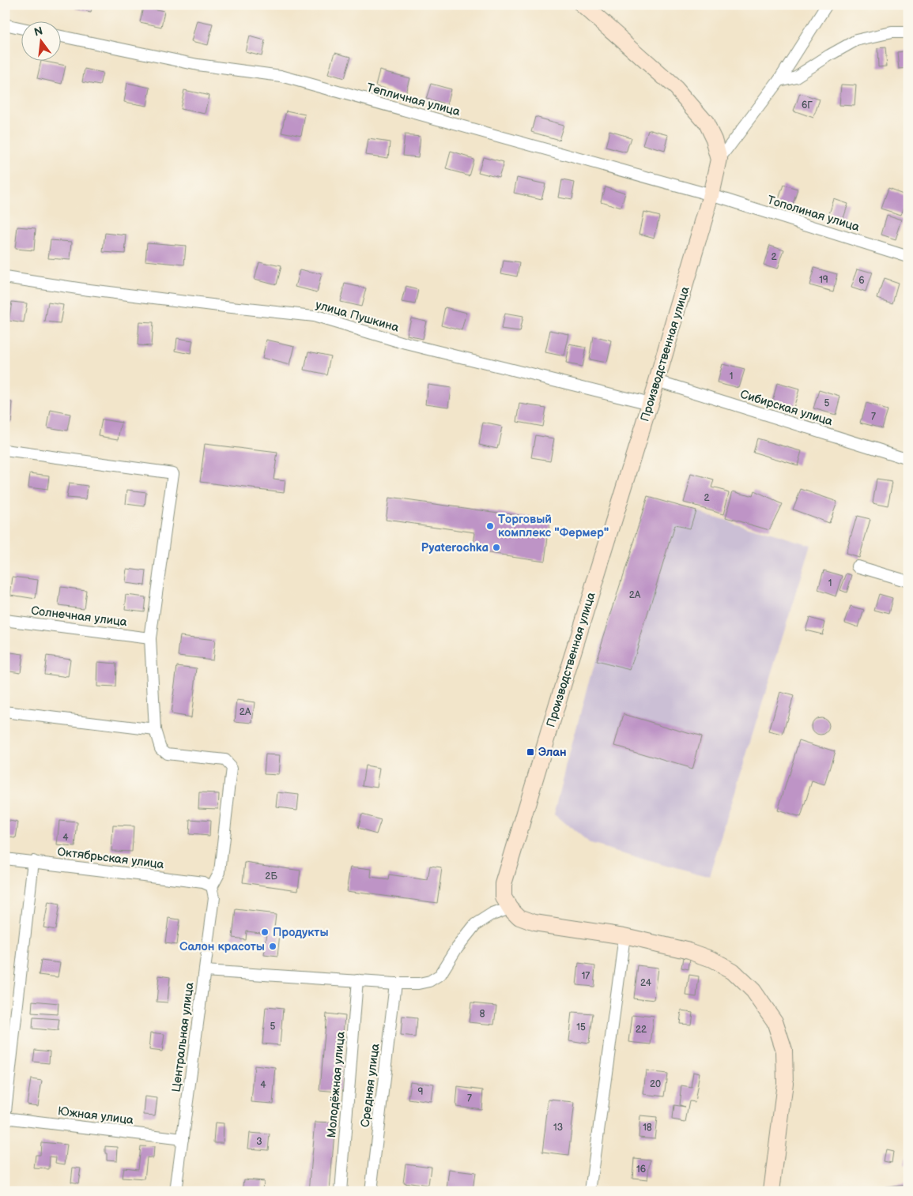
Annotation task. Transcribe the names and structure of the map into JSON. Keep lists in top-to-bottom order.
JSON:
{
  "streets": {
    "street": [
      "Тепличная улица",
      "Тополиная улица",
      "улица Пушкина",
      "Производственная улица",
      "Сибирская улица",
      "Солнечная улица",
      "Октябрьская улица",
      "Центральная улица",
      "Молодёжная улица",
      "Средняя улица",
      "Южная улица"
    ]
  },
  "crossings": [
    ["Тепличная улица", "Тополиная улица"],
    ["Тепличная улица", "Производственная улица"],
    ["Тополиная улица", "Производственная улица"],
    ["улица Пушкина", "Производственная улица"],
    ["Производственная улица", "Сибирская улица"],
    ["Октябрьская улица", "Центральная улица"],
    ["Центральная улица", "Южная улица"]
  ],
  "places": {
    "other": [
      "Торговый комплекс \"Фермер\"",
      "Pyaterochka",
      "Продукты",
      "Салон красоты"
    ],
    "transit": ["Элан"]
  },
  "house_numbers": [
    "6Г",
    "2",
    "19",
    "6",
    "1",
    "5",
    "7",
    "2",
    "1",
    "2А",
    "2А",
    "4",
    "2Б",
    "17",
    "24",
    "8",
    "5",
    "15",
    "22",
    "20",
    "4",
    "9",
    "7",
    "13",
    "18",
    "3",
    "16"
  ],
  "north": "top"
}
